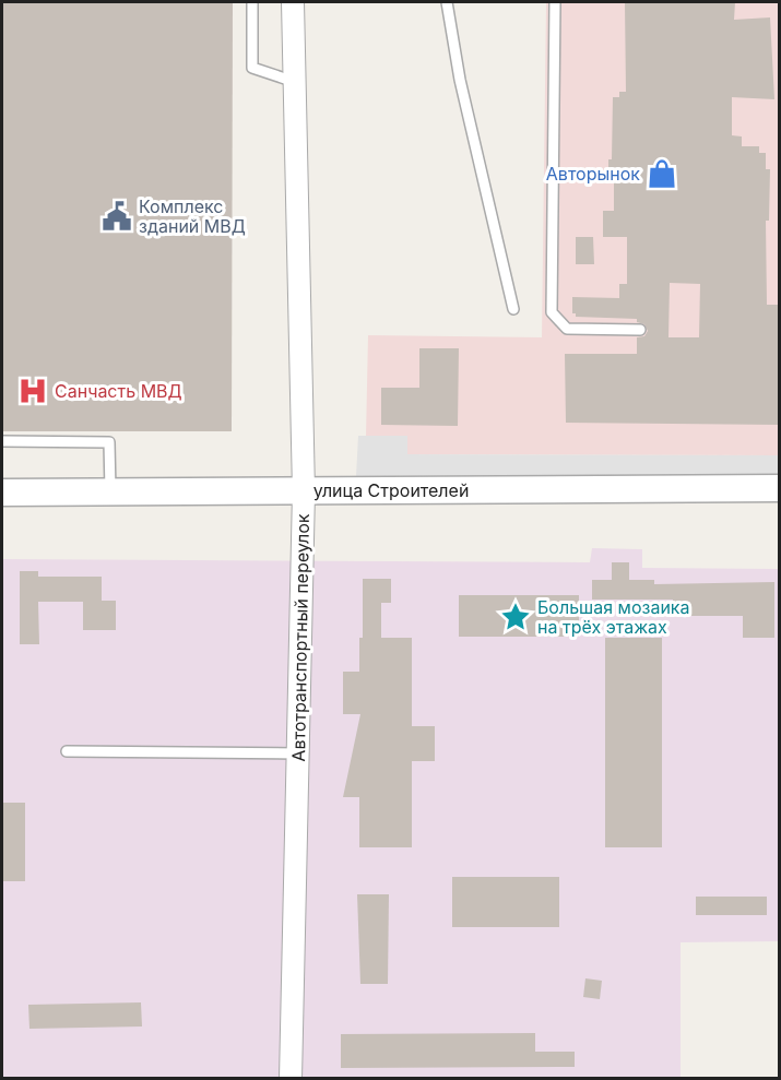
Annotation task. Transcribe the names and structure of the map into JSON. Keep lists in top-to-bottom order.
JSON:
{
  "streets": {
    "street": ["улица Строителей", "Автотранспортный переулок"]
  },
  "crossings": [
    ["улица Строителей", "Автотранспортный переулок"]
  ],
  "places": {
    "shop": ["Авторынок"],
    "public building": ["Комплекс зданий МВД"],
    "hospital": ["Санчасть МВД"],
    "place": ["Большая мозаика на трёх этажах"]
  }
}
